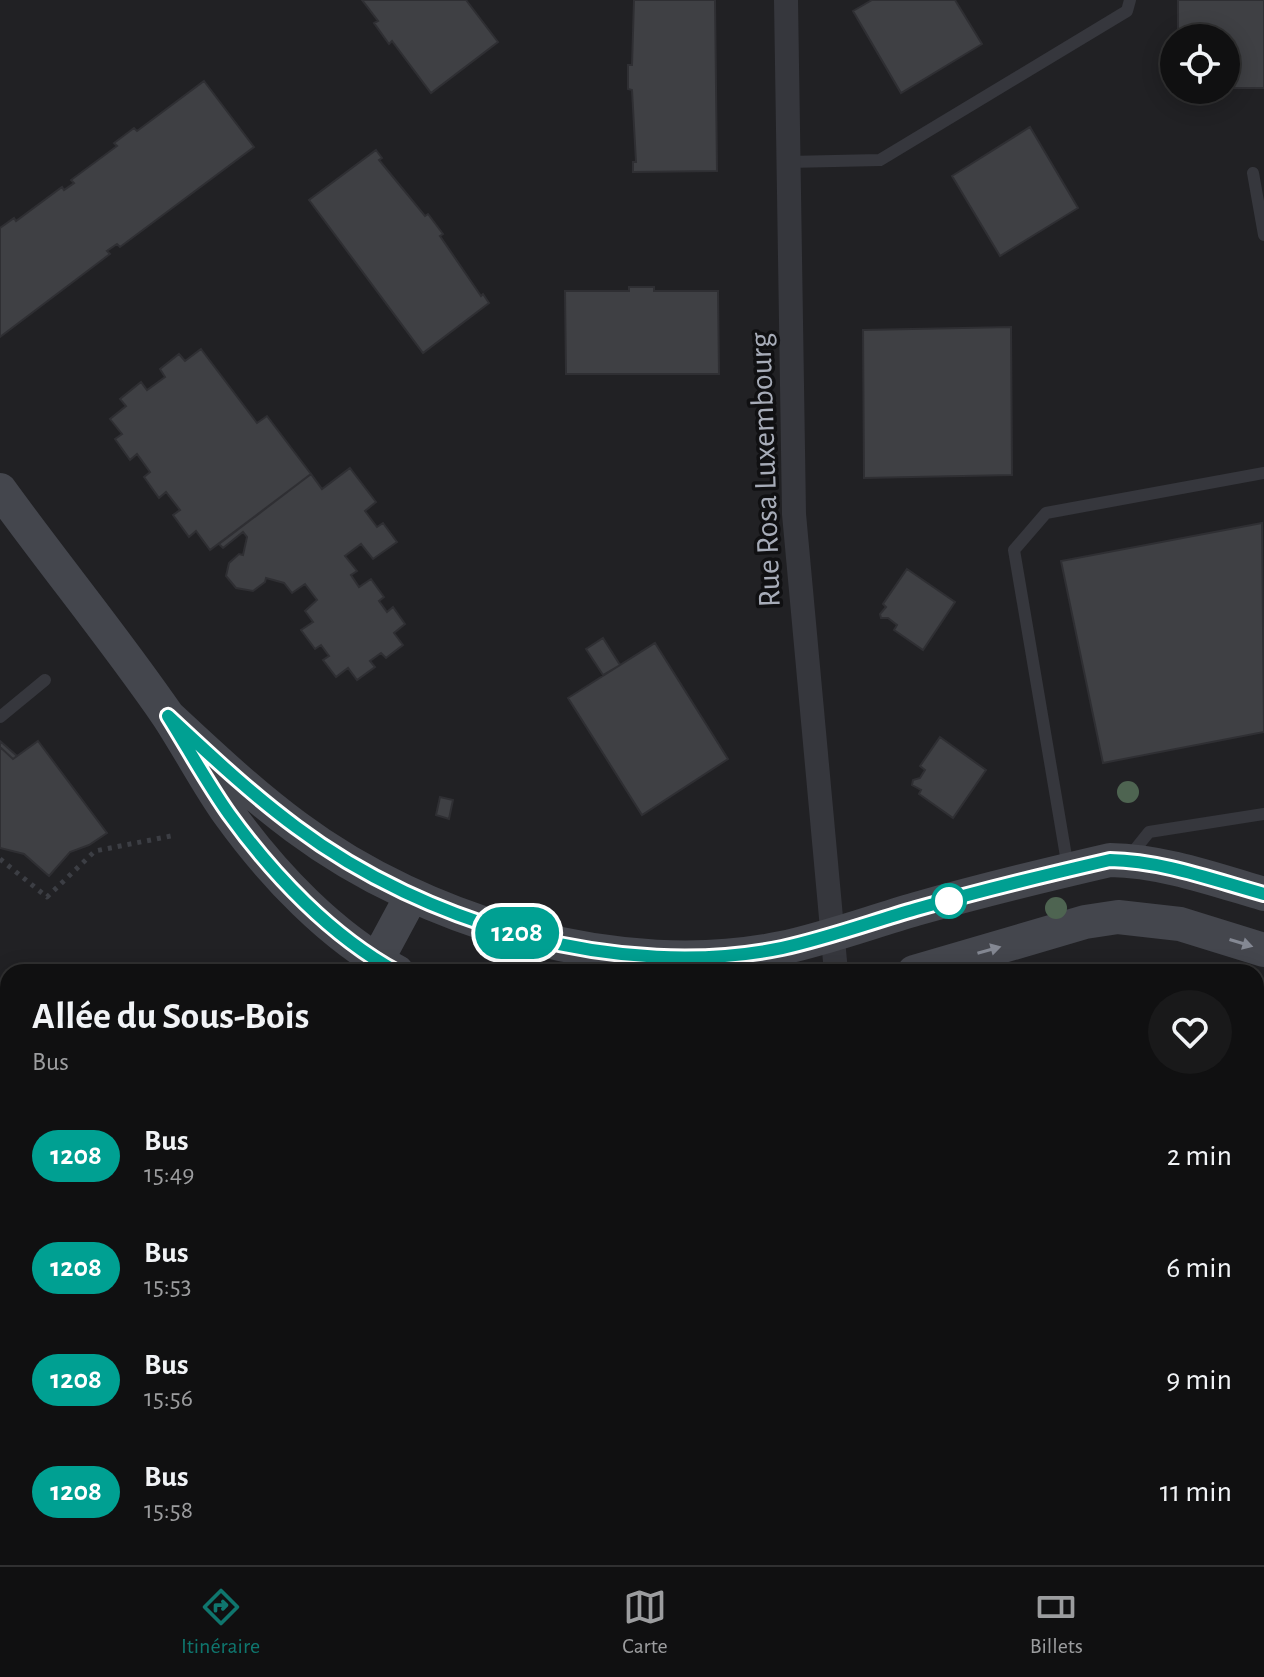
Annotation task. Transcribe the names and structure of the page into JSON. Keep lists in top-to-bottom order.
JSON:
{
  "streets": {
    "street": ["Rue Rosa Luxembourg"]
  },
  "lines": ["bus line 1208"],
  "page": {
    "on_map": "1208",
    "heading": ["Allée du Sous-Bois", "Bus"],
    "list": [
      {
        "mark": "1208",
        "name": "Bus",
        "note": "15:49",
        "value": "2 min"
      },
      {
        "mark": "1208",
        "name": "Bus",
        "note": "15:53",
        "value": "6 min"
      },
      {
        "mark": "1208",
        "name": "Bus",
        "note": "15:56",
        "value": "9 min"
      },
      {
        "mark": "1208",
        "name": "Bus",
        "note": "15:58",
        "value": "11 min"
      }
    ],
    "tabs": ["Itinéraire", "Carte", "Billets"]
  }
}
